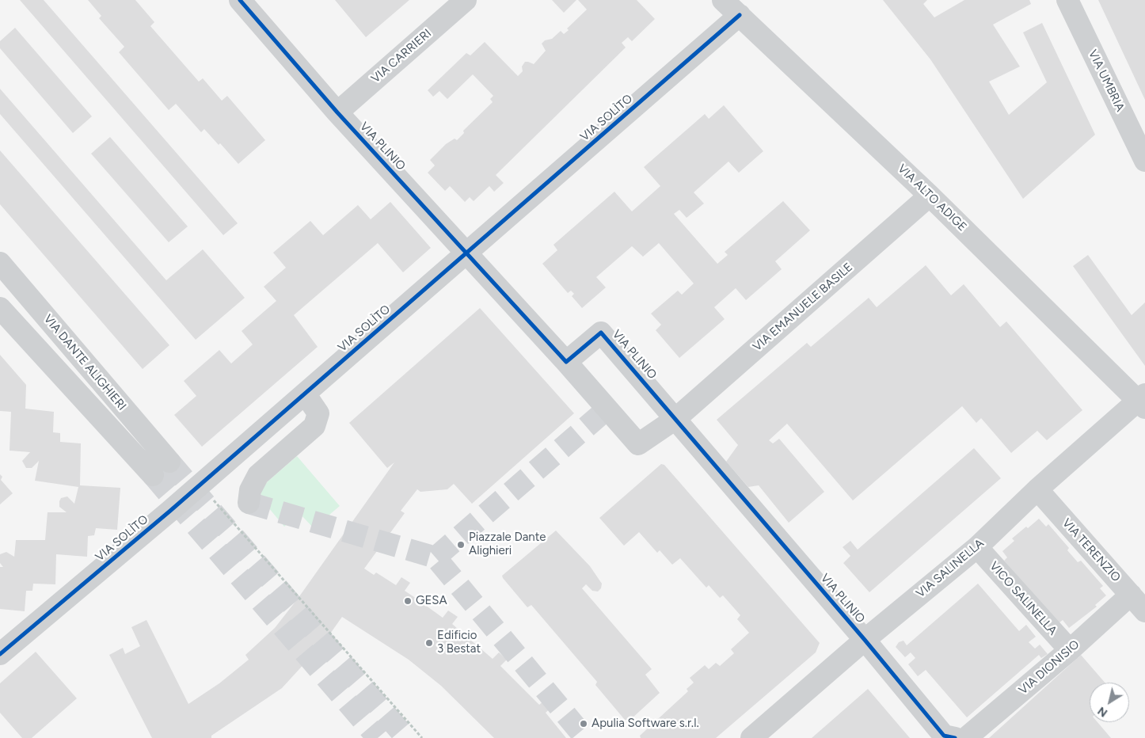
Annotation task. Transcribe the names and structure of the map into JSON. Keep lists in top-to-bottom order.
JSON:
{
  "streets": {
    "street": [
      "VIA CARRIERI",
      "VIA UMBRIA",
      "VIA SOLÌTO",
      "VIA PLINIO",
      "VIA ALTO ADIGE",
      "VIA EMANUELE BASILE",
      "VIA DANTE ALIGHIERI",
      "VIA TERENZIO",
      "VIA SALINELLA",
      "VICO SALINELLA",
      "VIA DIONISIO"
    ]
  },
  "crossings": [
    ["VIA CARRIERI", "VIA PLINIO"],
    ["VIA SOLÌTO", "VIA PLINIO"],
    ["VIA SOLÌTO", "VIA ALTO ADIGE"],
    ["VIA PLINIO", "VIA EMANUELE BASILE"],
    ["VIA PLINIO", "VIA SALINELLA"],
    ["VIA ALTO ADIGE", "VIA EMANUELE BASILE"],
    ["VIA ALTO ADIGE", "VIA SALINELLA"],
    ["VIA TERENZIO", "VIA SALINELLA"],
    ["VIA TERENZIO", "VIA DIONISIO"],
    ["VIA SALINELLA", "VICO SALINELLA"],
    ["VICO SALINELLA", "VIA DIONISIO"]
  ],
  "places": [
    "Piazzale Dante Alighieri",
    "GESA",
    "Edificio 3 Bestat",
    "Apulia Software s.r.l."
  ],
  "north": "bottom left"
}
